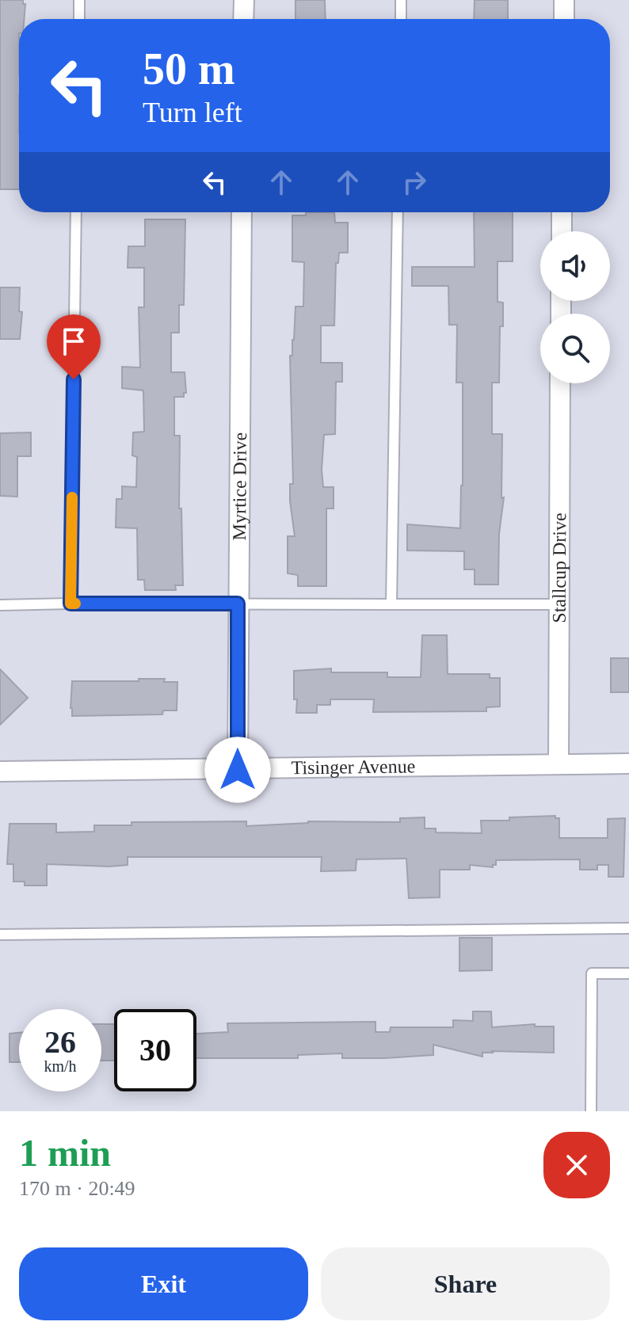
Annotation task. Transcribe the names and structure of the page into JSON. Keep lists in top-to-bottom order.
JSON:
{
  "streets": {
    "street": ["Myrtice Drive", "Stallcup Drive", "Tisinger Avenue"]
  },
  "crossings": [
    ["Myrtice Drive", "Tisinger Avenue"],
    ["Stallcup Drive", "Tisinger Avenue"]
  ],
  "page": {
    "turn": ["50 m", "Turn left"],
    "speed": "26 km/h",
    "limit": "30",
    "heading": ["1 min", "170 m · 20:49"],
    "buttons": ["Exit", "Share"]
  }
}
